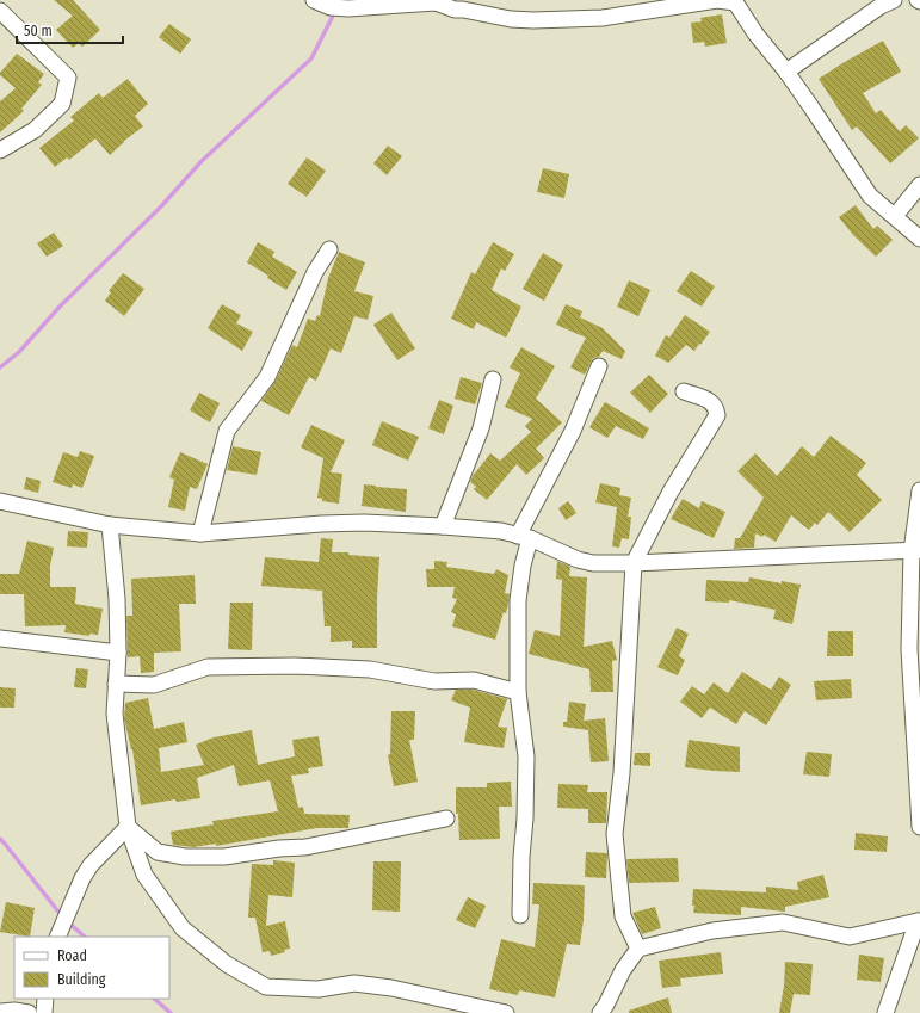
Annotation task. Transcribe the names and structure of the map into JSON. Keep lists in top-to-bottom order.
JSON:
{
  "legend": ["Road", "Building"],
  "scale_bar": "50 m"
}
